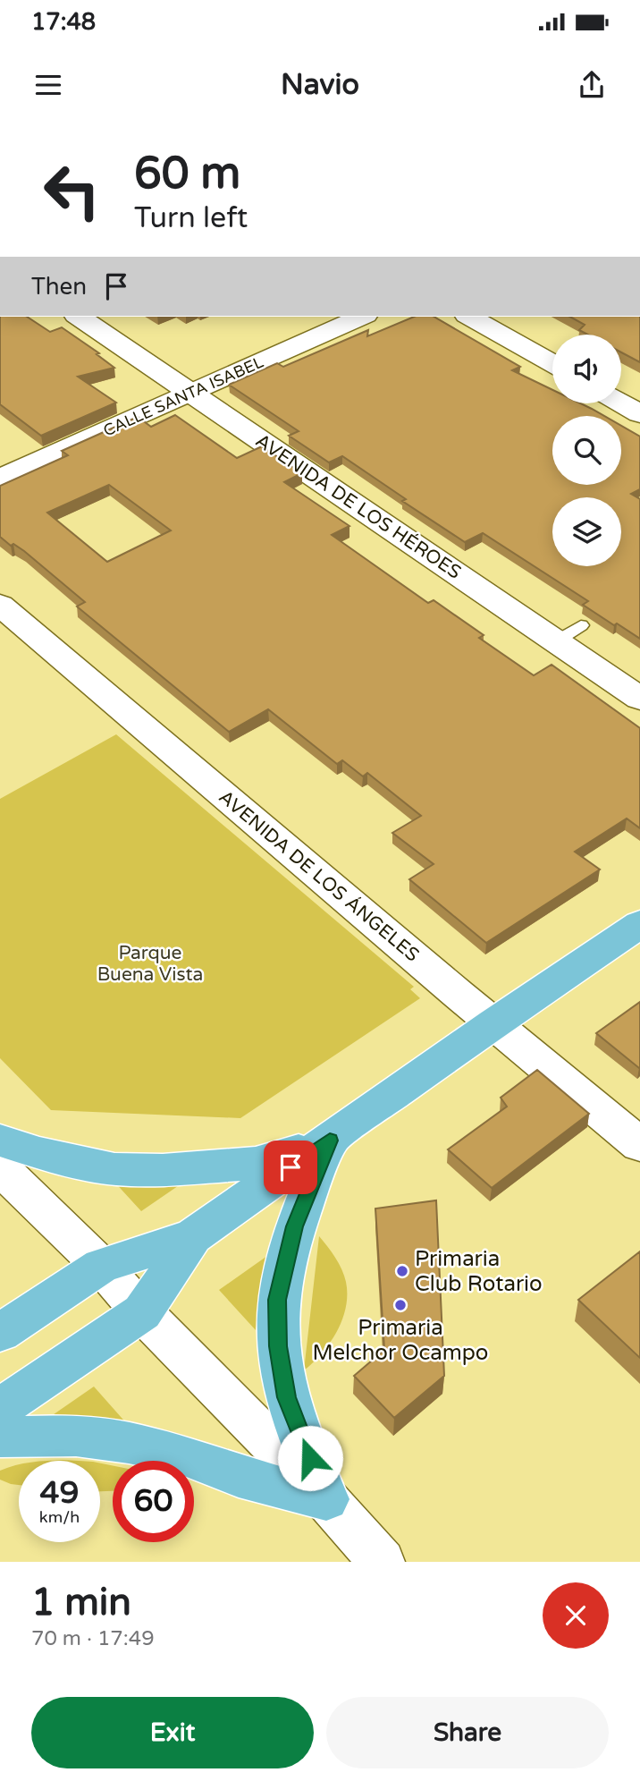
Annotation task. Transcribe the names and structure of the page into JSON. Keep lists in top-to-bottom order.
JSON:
{
  "streets": {
    "street": ["CALLE SANTA ISABEL", "AVENIDA DE LOS HÉROES", "AVENIDA DE LOS ÁNGELES"]
  },
  "crossings": [
    ["CALLE SANTA ISABEL", "AVENIDA DE LOS HÉROES"]
  ],
  "parks": ["Parque Buena Vista"],
  "places": ["Primaria Club Rotario", "Primaria Melchor Ocampo"],
  "page": {
    "status": "17:48",
    "header": "Navio",
    "turn": ["60 m", "Turn left"],
    "then": "Then",
    "speed": "49 km/h",
    "limit": "60",
    "heading": ["1 min", "70 m · 17:49"],
    "buttons": ["Exit", "Share"]
  }
}
